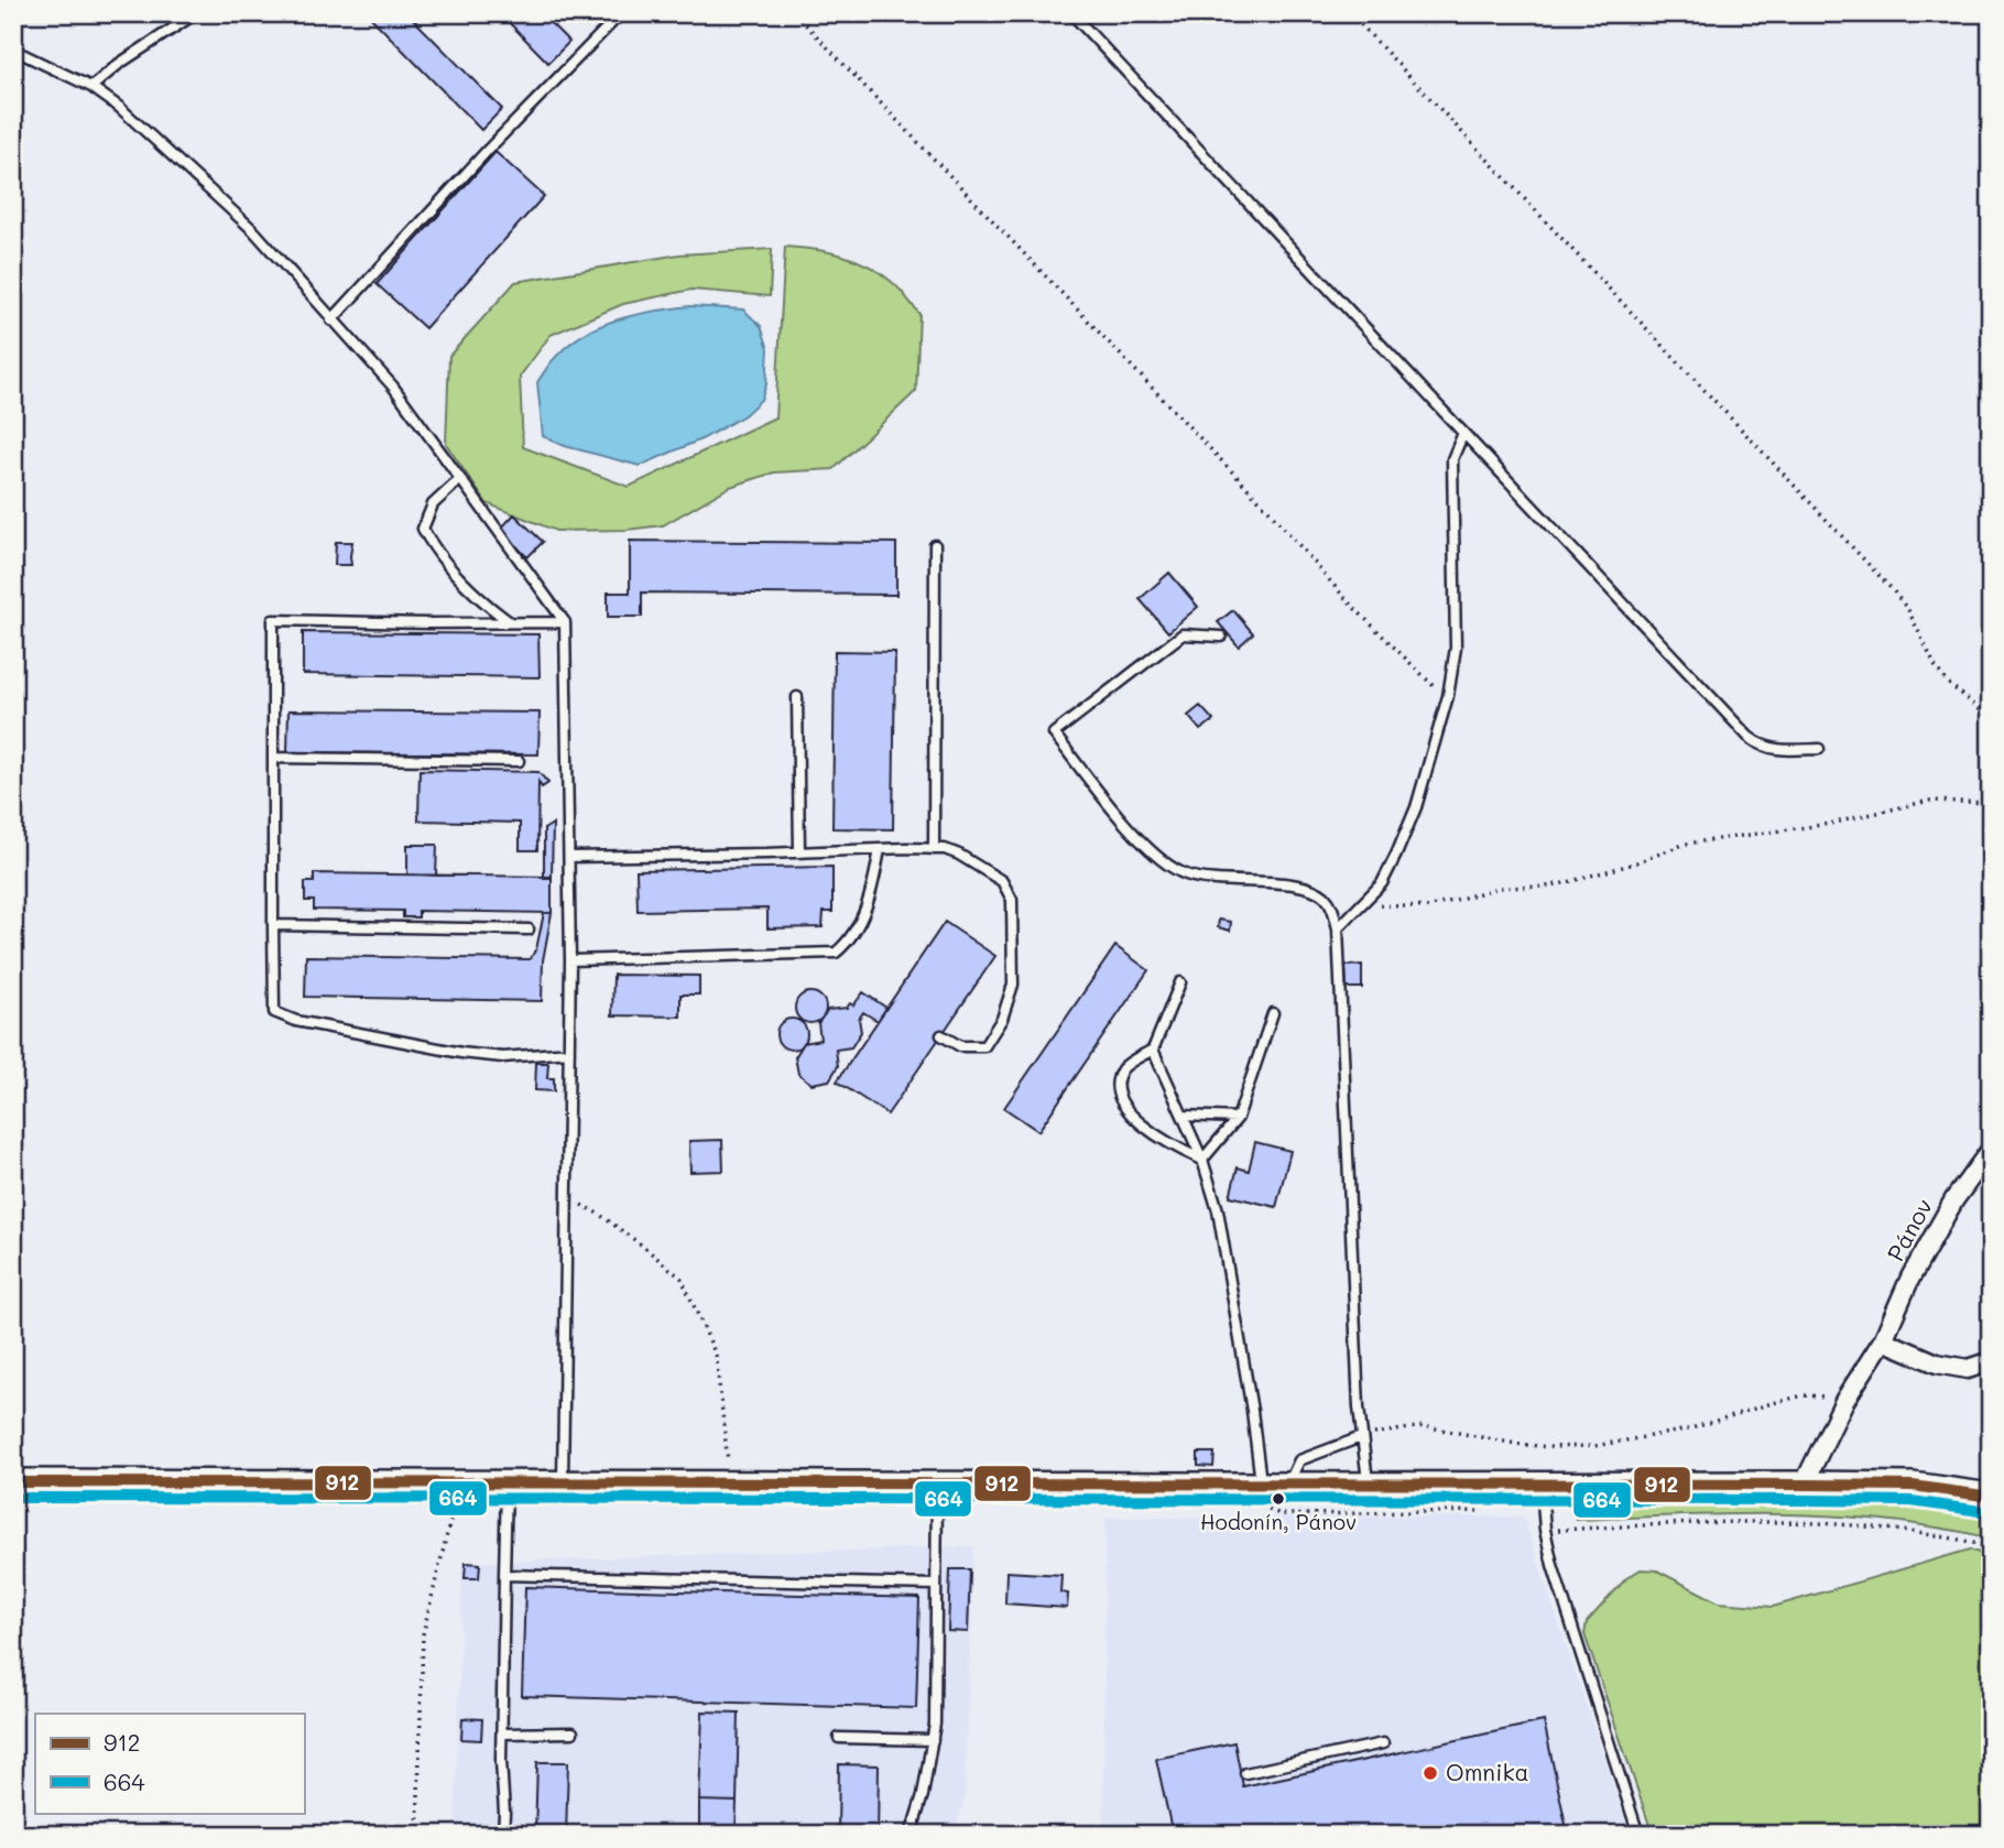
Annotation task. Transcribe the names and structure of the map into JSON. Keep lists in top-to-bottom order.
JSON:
{
  "streets": {
    "street": ["Pánov"]
  },
  "places": ["Hodonín, Pánov", "Omnika"],
  "lines": ["transit line 912", "transit line 664"],
  "legend": ["912", "664"]
}
